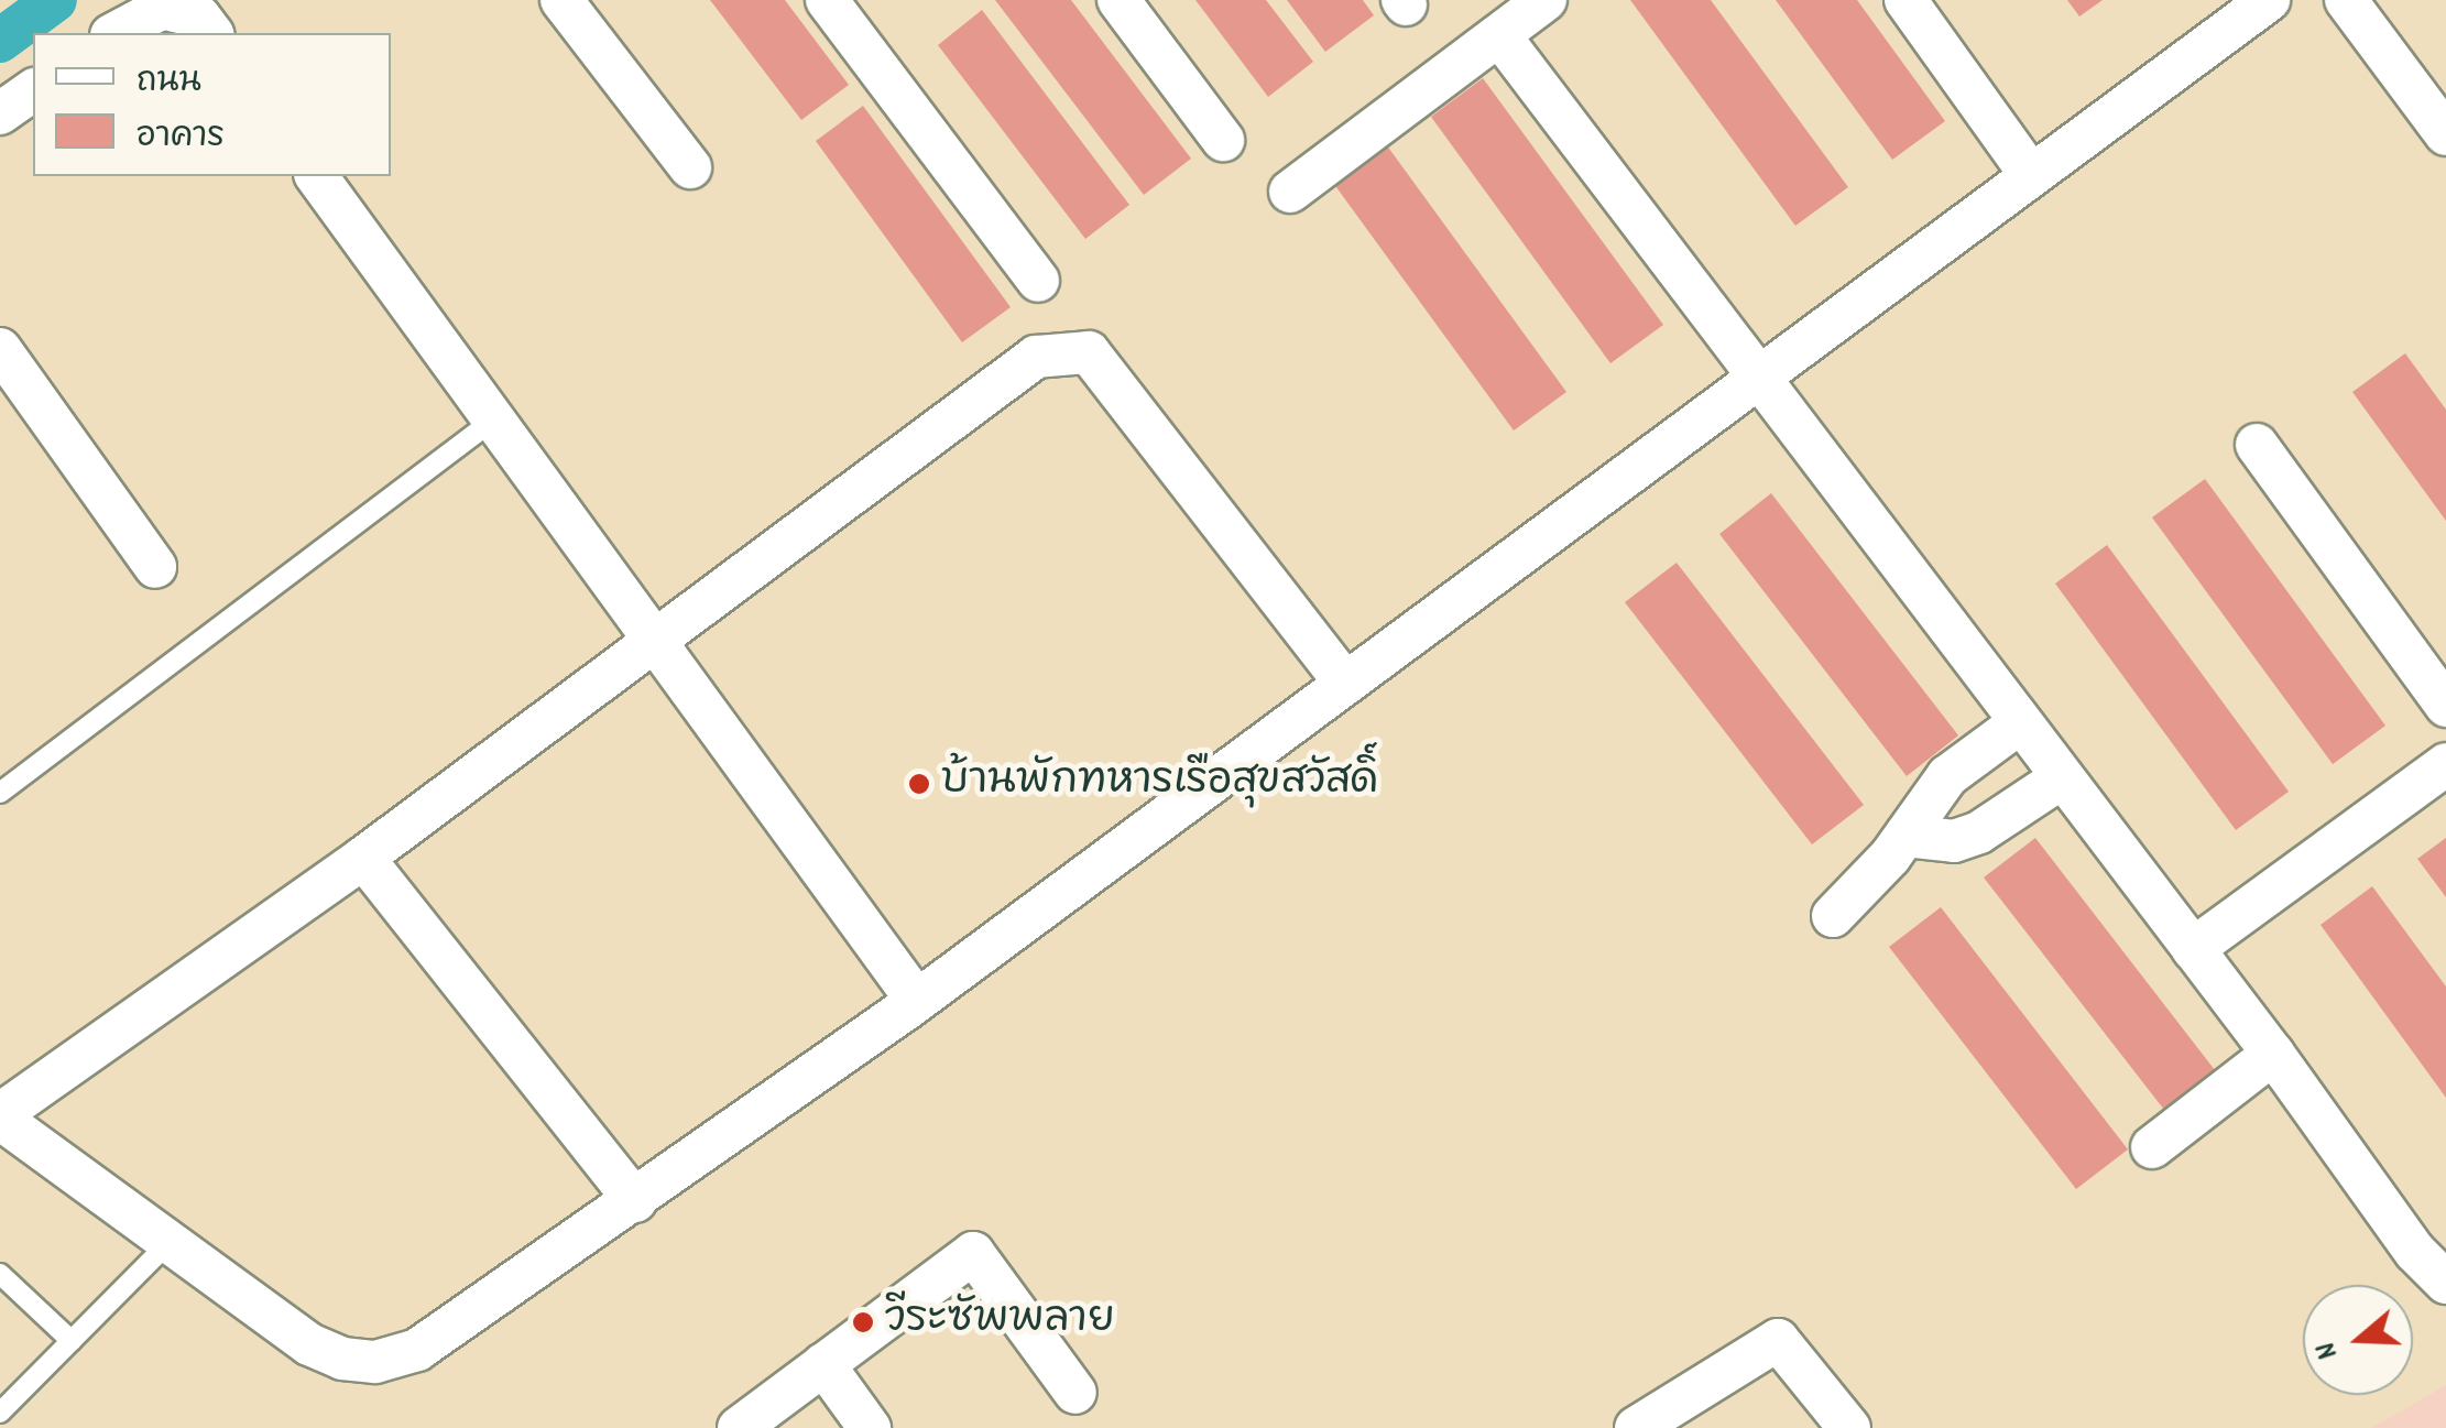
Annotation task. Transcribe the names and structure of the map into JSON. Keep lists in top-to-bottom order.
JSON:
{
  "places": ["บ้านพักทหารเรือสุขสวัสดิ์", "วีระซัพพลาย"],
  "legend": ["ถนน", "อาคาร"],
  "north": "left"
}
